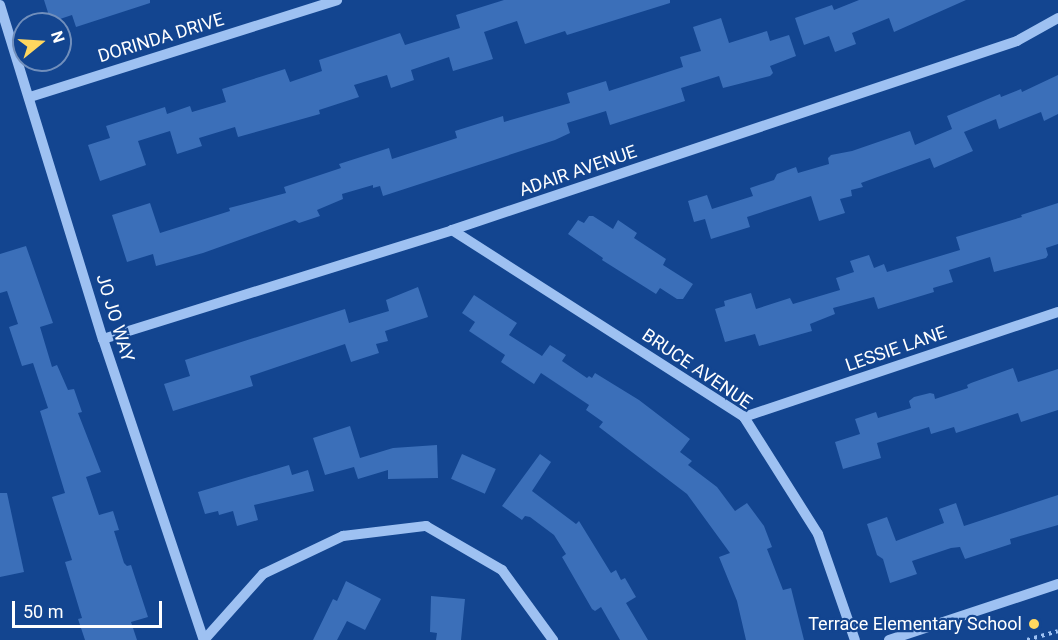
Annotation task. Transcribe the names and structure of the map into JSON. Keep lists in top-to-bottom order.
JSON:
{
  "streets": {
    "street": [
      "DORINDA DRIVE",
      "ADAIR AVENUE",
      "JO JO WAY",
      "LESSIE LANE",
      "BRUCE AVENUE"
    ]
  },
  "crossings": [
    ["DORINDA DRIVE", "JO JO WAY"],
    ["ADAIR AVENUE", "JO JO WAY"],
    ["ADAIR AVENUE", "BRUCE AVENUE"],
    ["LESSIE LANE", "BRUCE AVENUE"]
  ],
  "places": ["Terrace Elementary School"],
  "scale_bar": "50 m",
  "north": "right"
}
